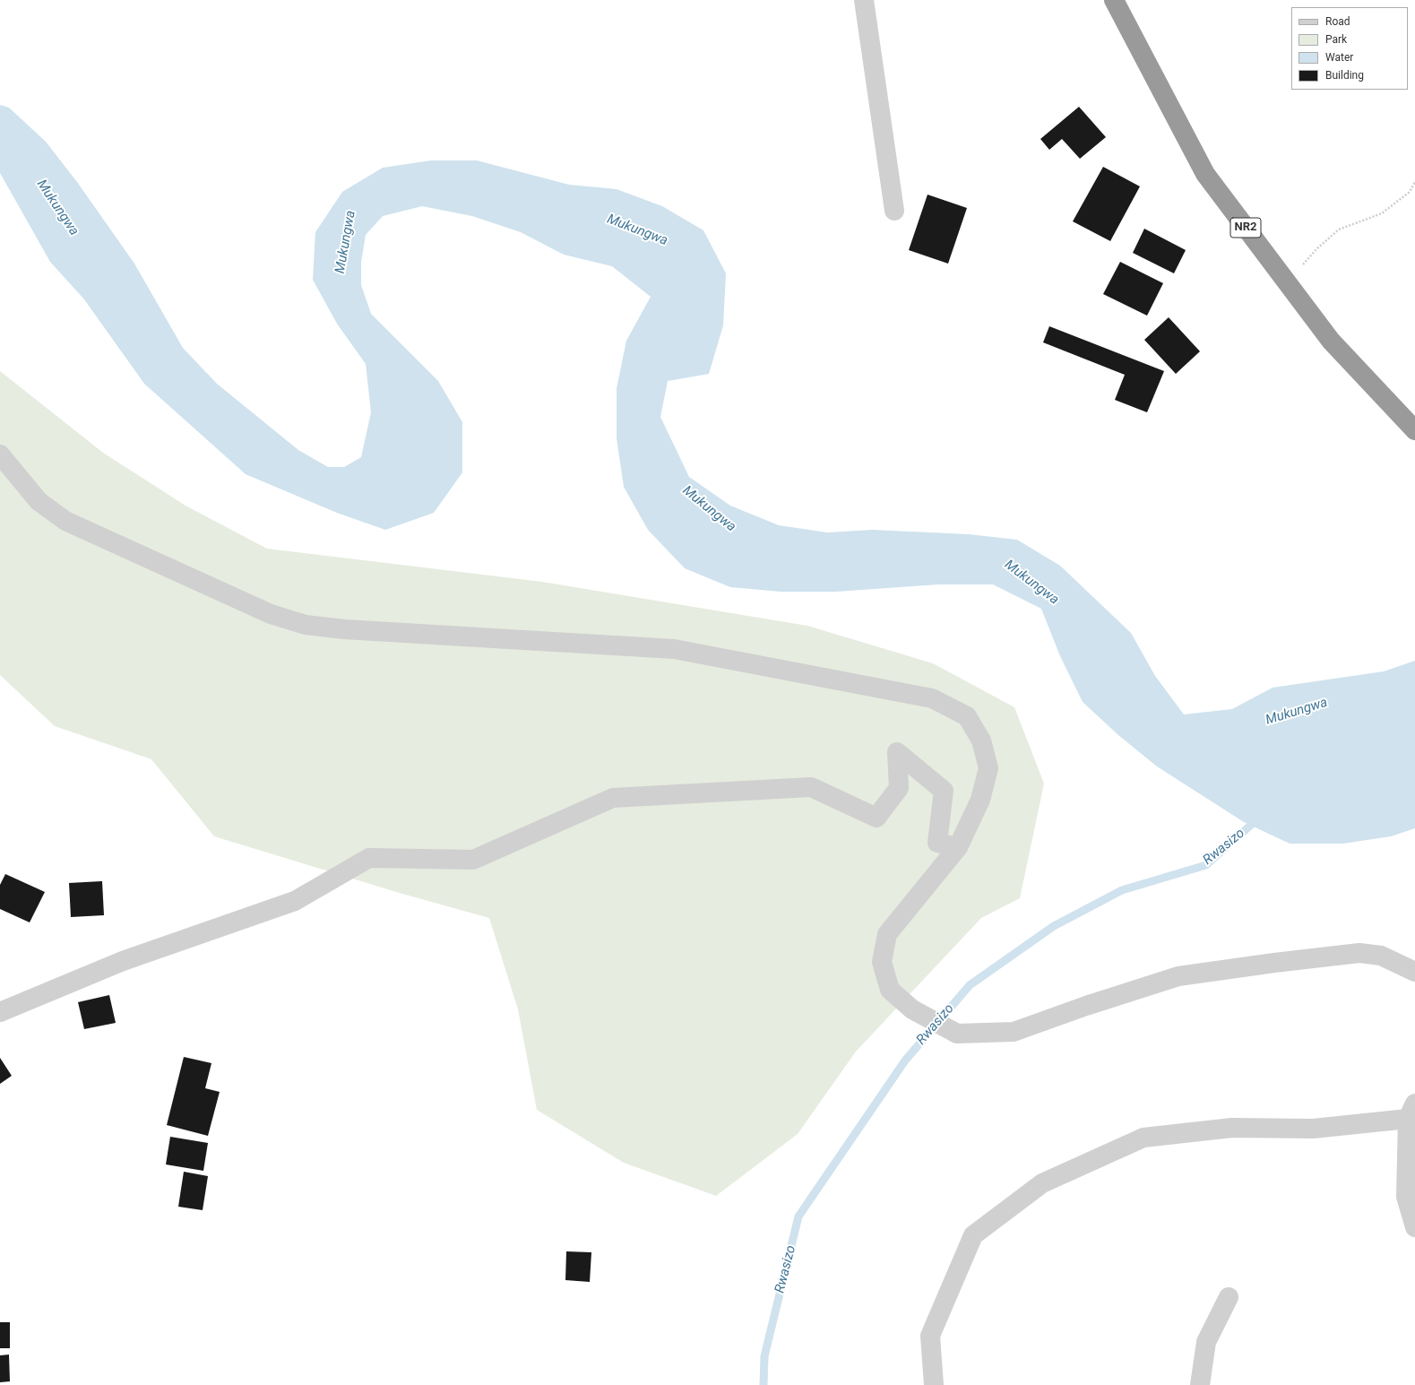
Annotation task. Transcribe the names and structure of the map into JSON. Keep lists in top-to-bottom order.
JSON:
{
  "streets": {
    "highway": ["NR2"]
  },
  "water": ["Mukungwa", "Rwasizo"],
  "legend": [
    "Road",
    "Park",
    "Water",
    "Building"
  ]
}
